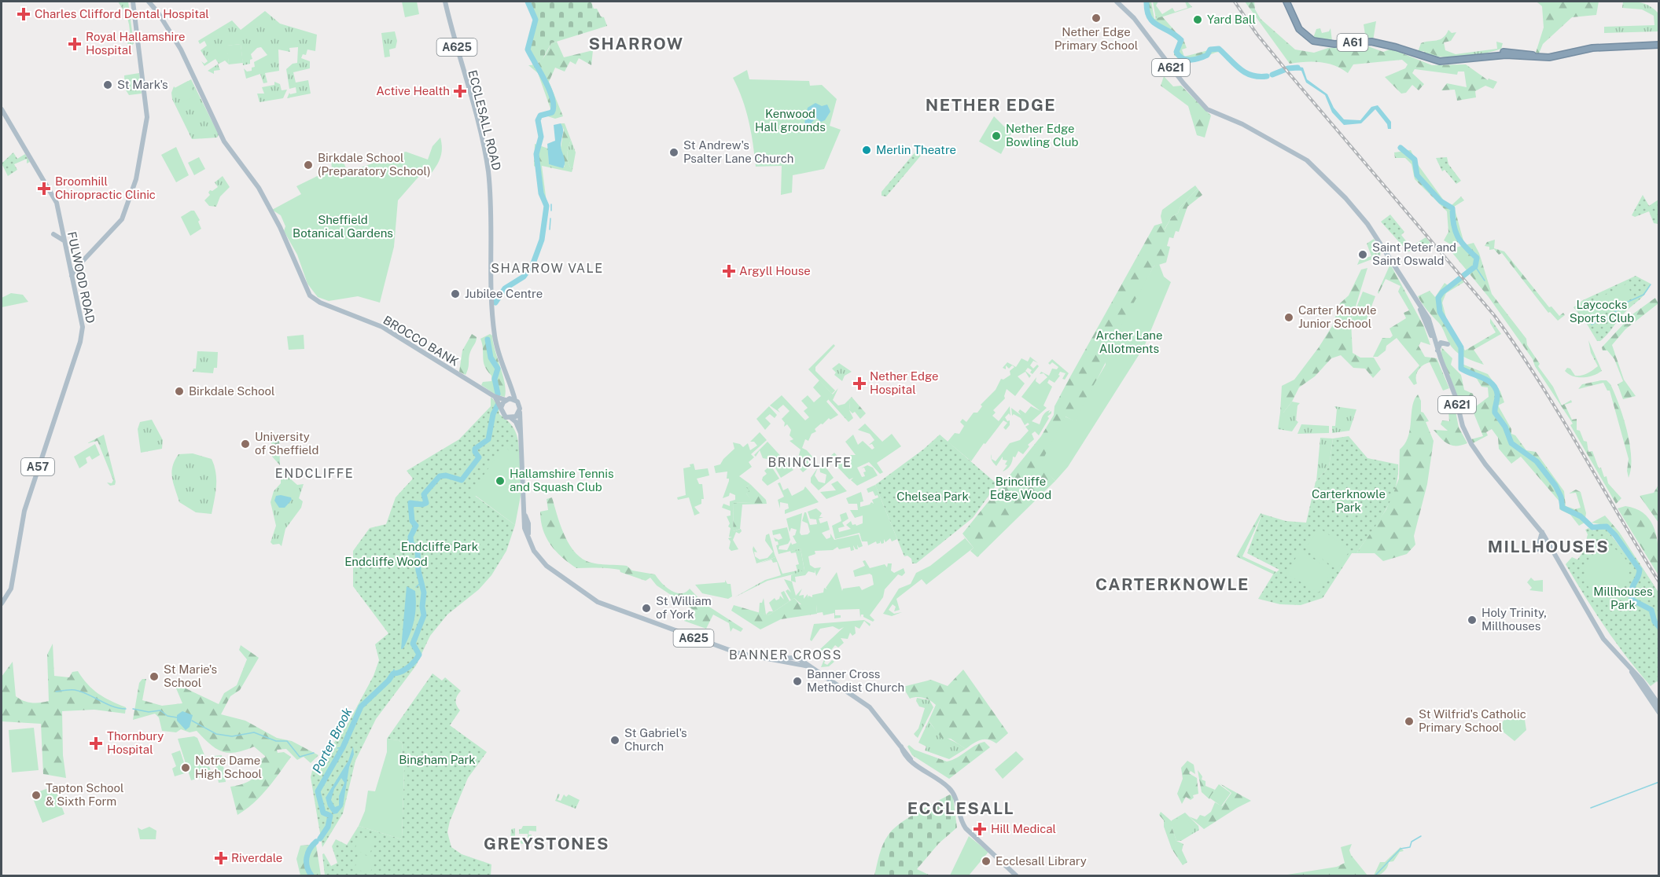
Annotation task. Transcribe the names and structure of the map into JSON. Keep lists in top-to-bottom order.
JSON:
{
  "streets": {
    "highway": ["A61"],
    "main road": [
      "A625",
      "A621",
      "ECCLESALL ROAD",
      "FULWOOD ROAD",
      "BROCCO BANK",
      "A57"
    ]
  },
  "crossings": [
    ["A625", "ECCLESALL ROAD"],
    ["A625", "BROCCO BANK"],
    ["ECCLESALL ROAD", "BROCCO BANK"]
  ],
  "districts": [
    "SHARROW",
    "NETHER EDGE",
    "SHARROW VALE",
    "BRINCLIFFE",
    "ENDCLIFFE",
    "MILLHOUSES",
    "CARTERKNOWLE",
    "BANNER CROSS",
    "ECCLESALL",
    "GREYSTONES"
  ],
  "water": ["Porter Brook"],
  "parks": [
    "Kenwood Hall grounds",
    "Sheffield Botanical Gardens",
    "Laycocks Sports Club",
    "Archer Lane Allotments",
    "Brincliffe Edge Wood",
    "Carterknowle Park",
    "Chelsea Park",
    "Endcliffe Park",
    "Endcliffe Wood",
    "Millhouses Park",
    "Bingham Park"
  ],
  "places": {
    "health": [
      "Charles Clifford Dental Hospital",
      "Royal Hallamshire Hospital",
      "Active Health",
      "Broomhill Chiropractic Clinic",
      "Argyll House",
      "Nether Edge Hospital",
      "Thornbury Hospital",
      "Hill Medical",
      "Riverdale"
    ],
    "other": [
      "Nether Edge Primary School",
      "Yard Ball",
      "St Mark's",
      "Nether Edge Bowling Club",
      "Merlin Theatre",
      "St Andrew's Psalter Lane Church",
      "Birkdale School (Preparatory School)",
      "Saint Peter and Saint Oswald",
      "Jubilee Centre",
      "Carter Knowle Junior School",
      "Birkdale School",
      "University of Sheffield",
      "Hallamshire Tennis and Squash Club",
      "St William of York",
      "Holy Trinity, Millhouses",
      "St Marie's School",
      "Banner Cross Methodist Church",
      "St Wilfrid's Catholic Primary School",
      "St Gabriel's Church",
      "Notre Dame High School",
      "Tapton School & Sixth Form",
      "Ecclesall Library"
    ]
  }
}
